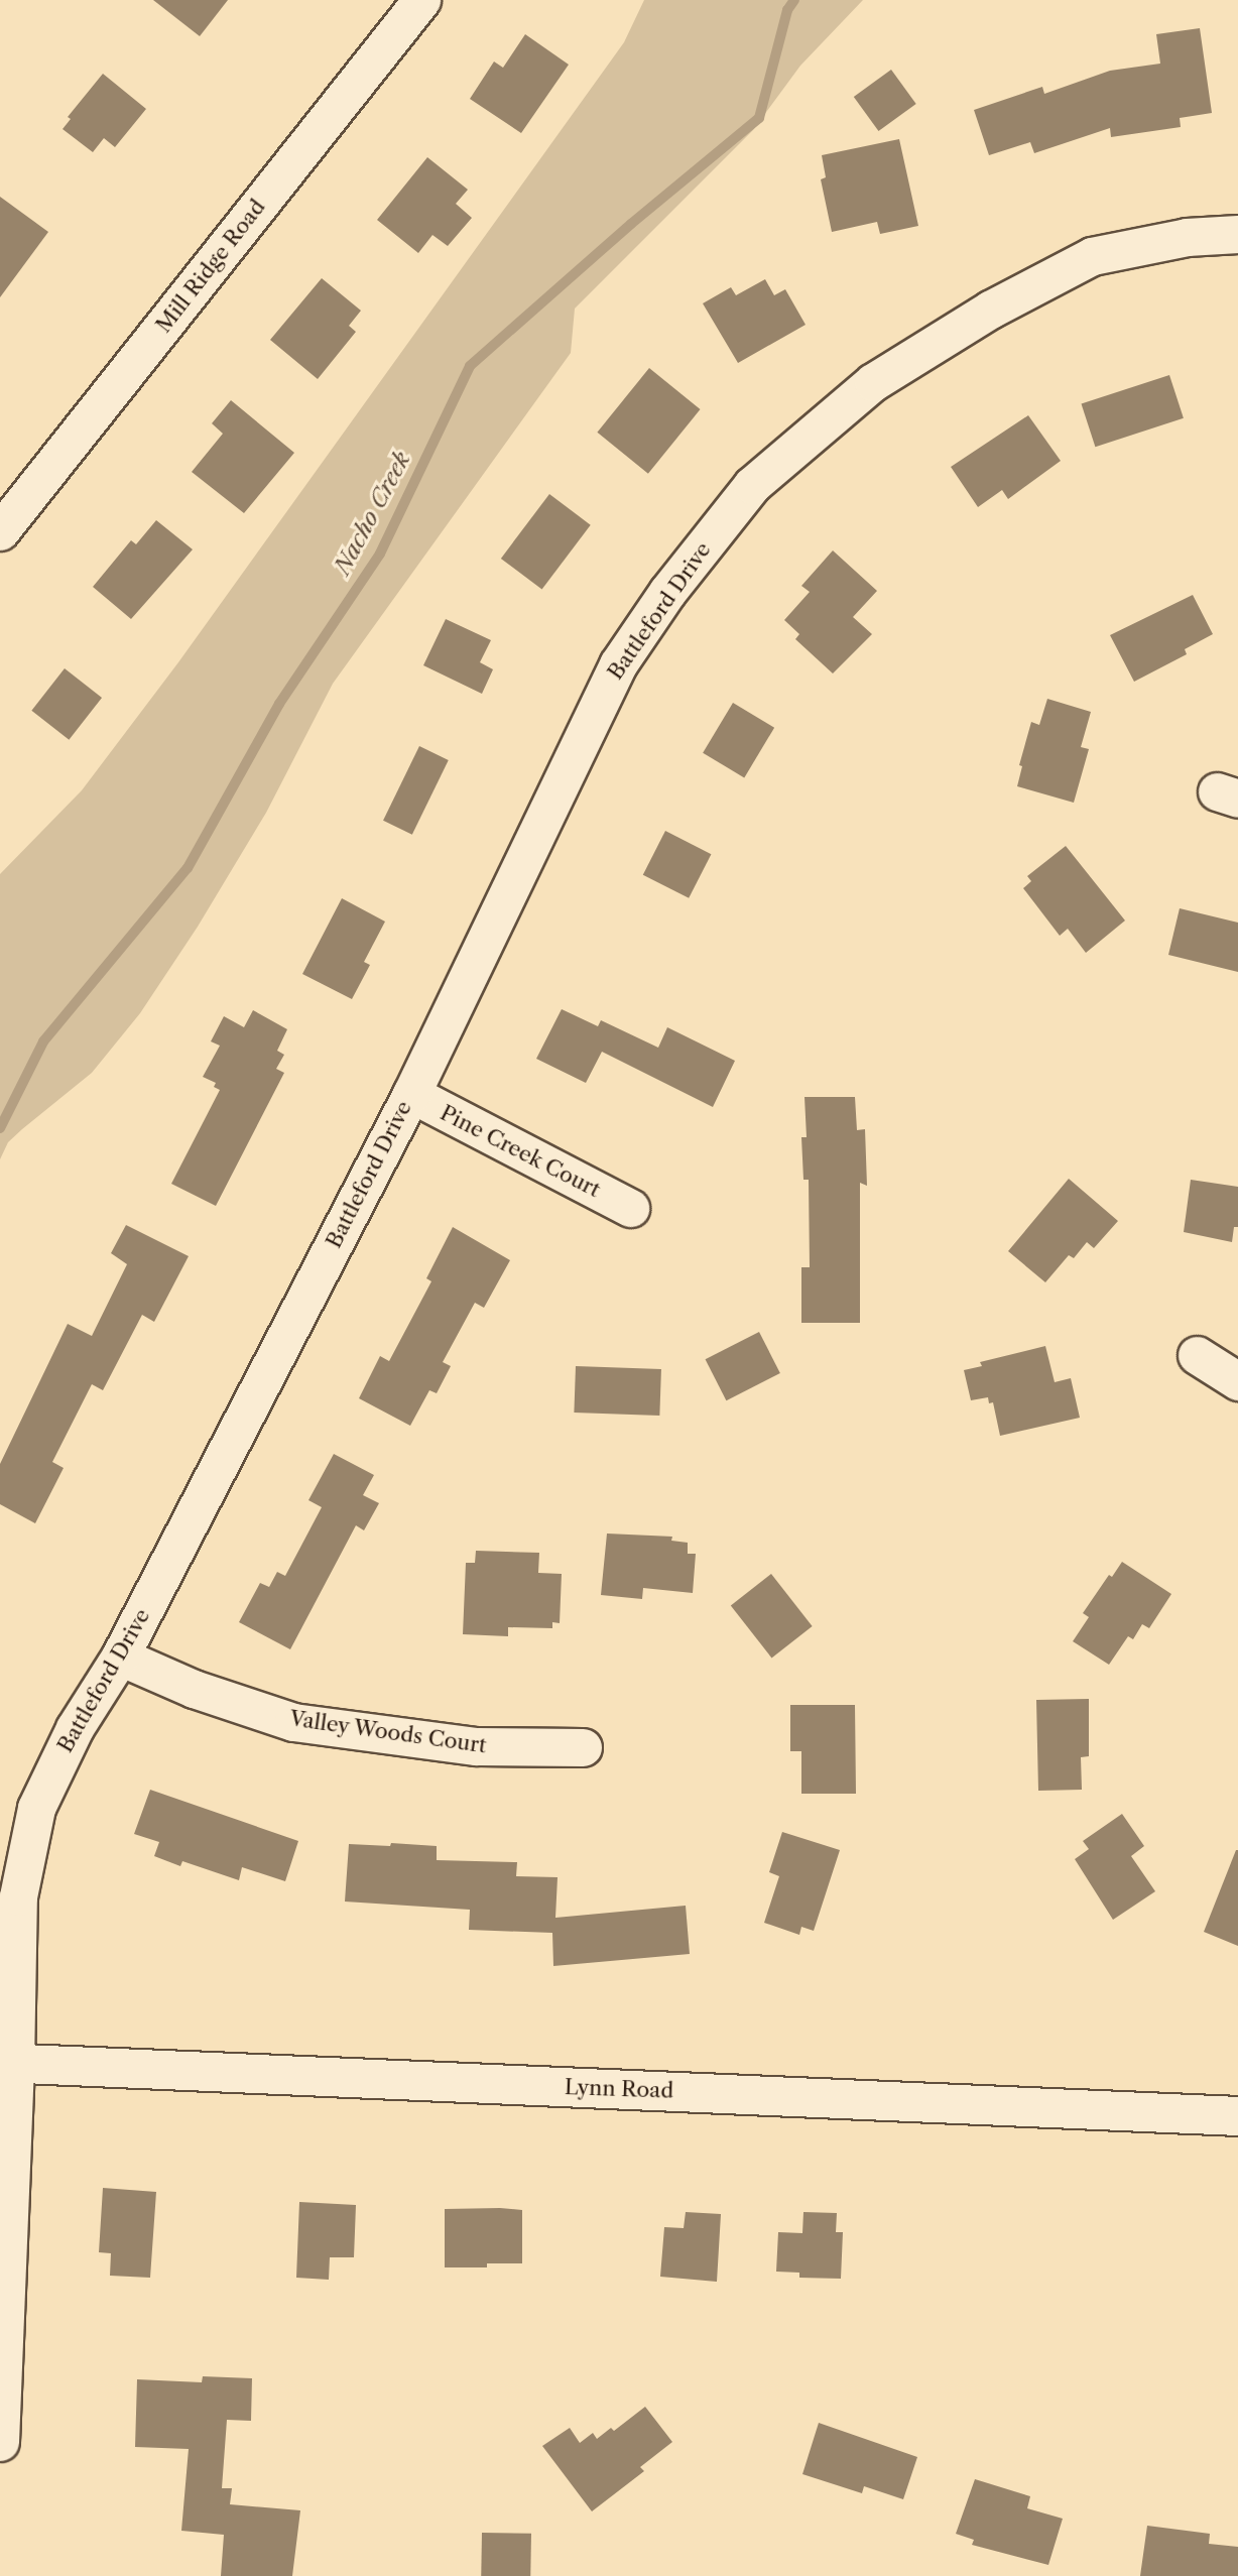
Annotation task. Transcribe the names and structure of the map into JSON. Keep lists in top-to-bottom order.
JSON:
{
  "streets": {
    "main road": ["Battleford Drive", "Lynn Road"],
    "street": ["Mill Ridge Road", "Pine Creek Court", "Valley Woods Court"]
  },
  "crossings": [
    ["Battleford Drive", "Pine Creek Court"],
    ["Battleford Drive", "Valley Woods Court"],
    ["Battleford Drive", "Lynn Road"]
  ],
  "water": ["Nacho Creek"]
}
